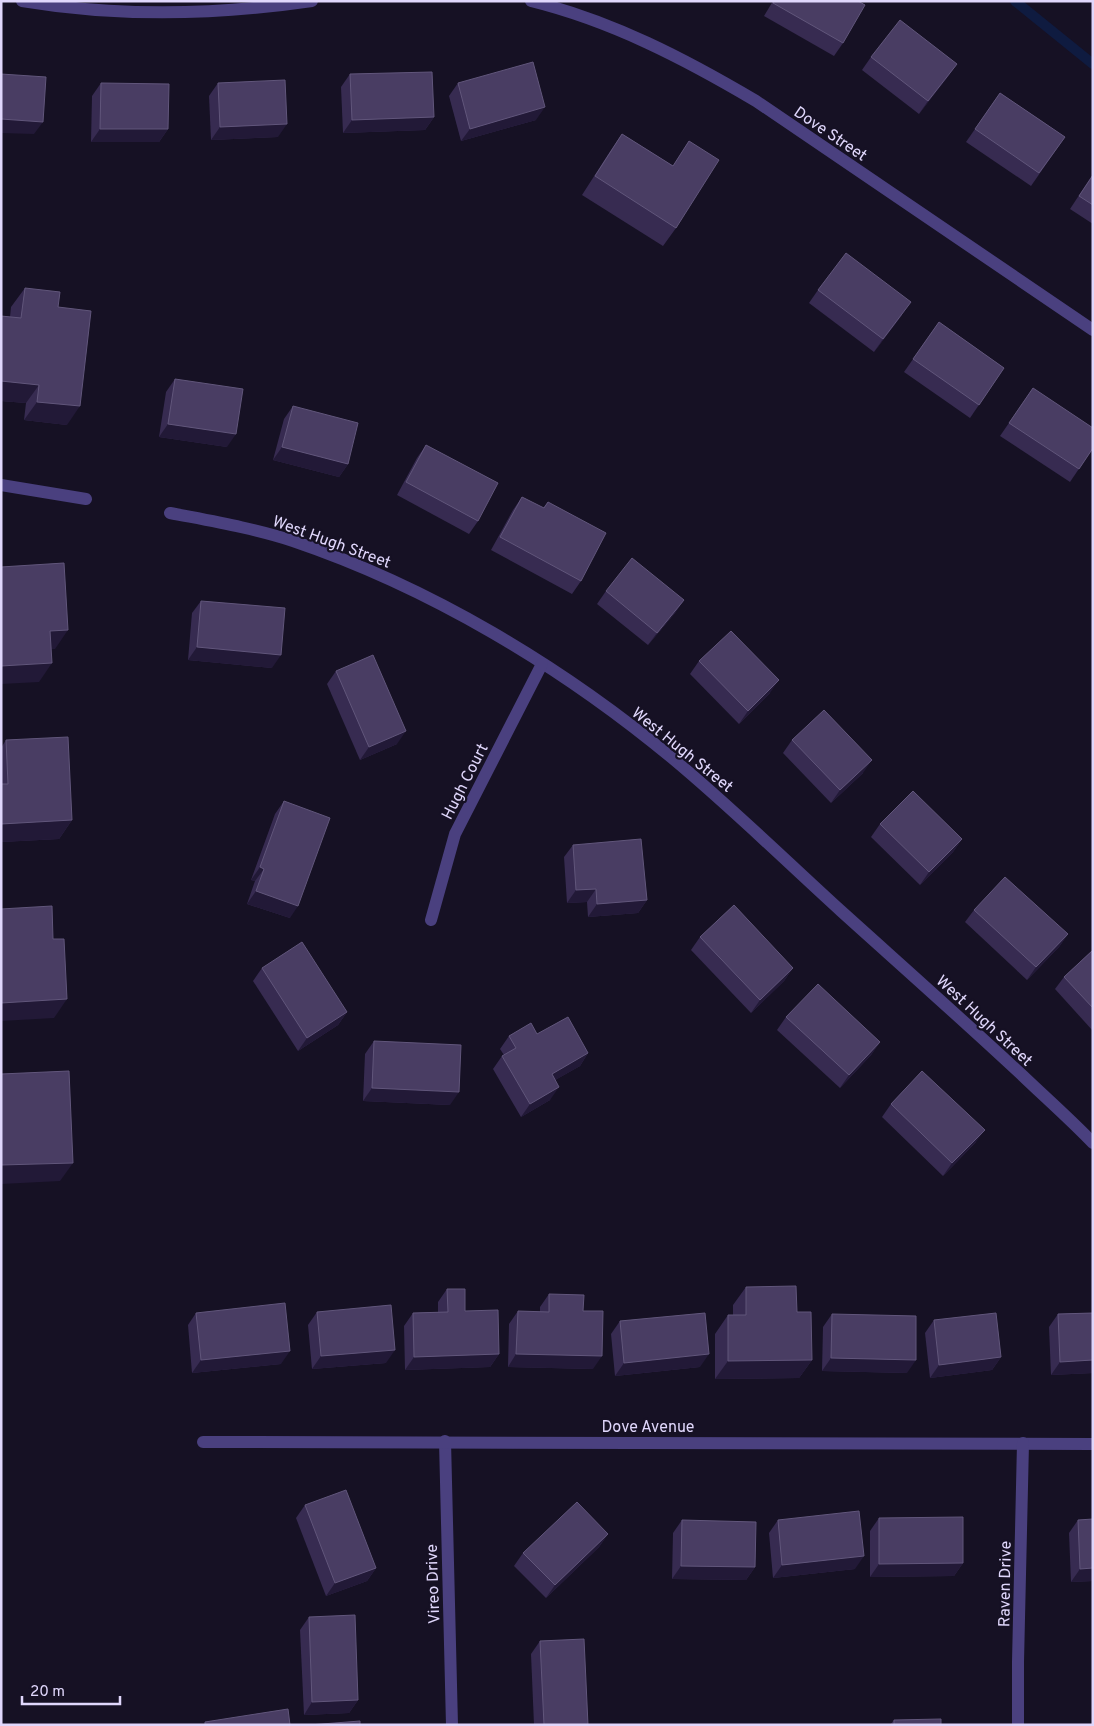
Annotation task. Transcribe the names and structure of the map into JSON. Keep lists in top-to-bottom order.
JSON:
{
  "streets": {
    "street": [
      "Dove Street",
      "West Hugh Street",
      "Hugh Court",
      "Dove Avenue",
      "Vireo Drive",
      "Raven Drive"
    ]
  },
  "crossings": [
    ["West Hugh Street", "Hugh Court"],
    ["Dove Avenue", "Vireo Drive"],
    ["Dove Avenue", "Raven Drive"]
  ],
  "scale_bar": "20 m"
}
